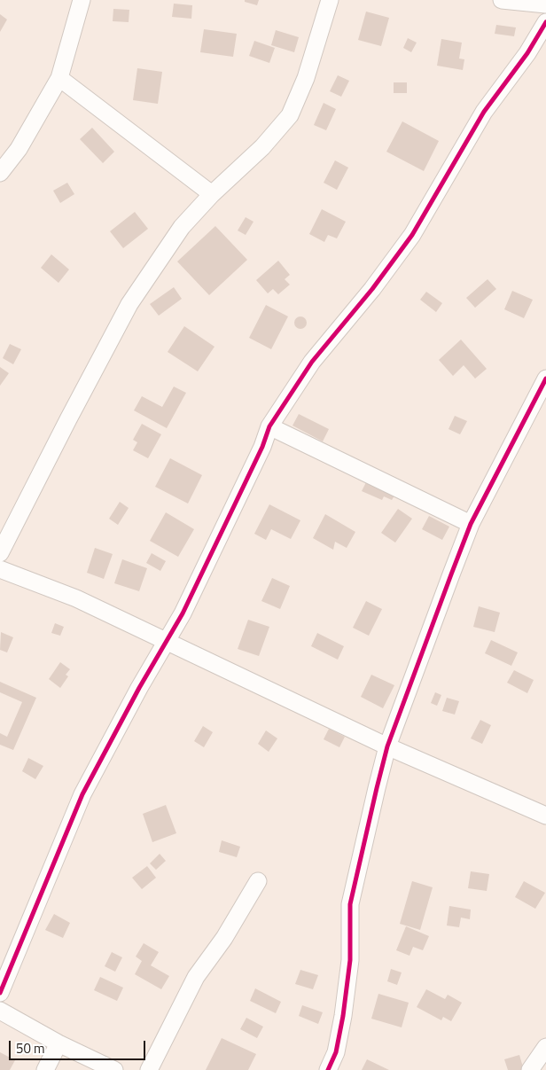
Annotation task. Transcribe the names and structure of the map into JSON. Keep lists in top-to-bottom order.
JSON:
{
  "scale_bar": "50 m"
}
